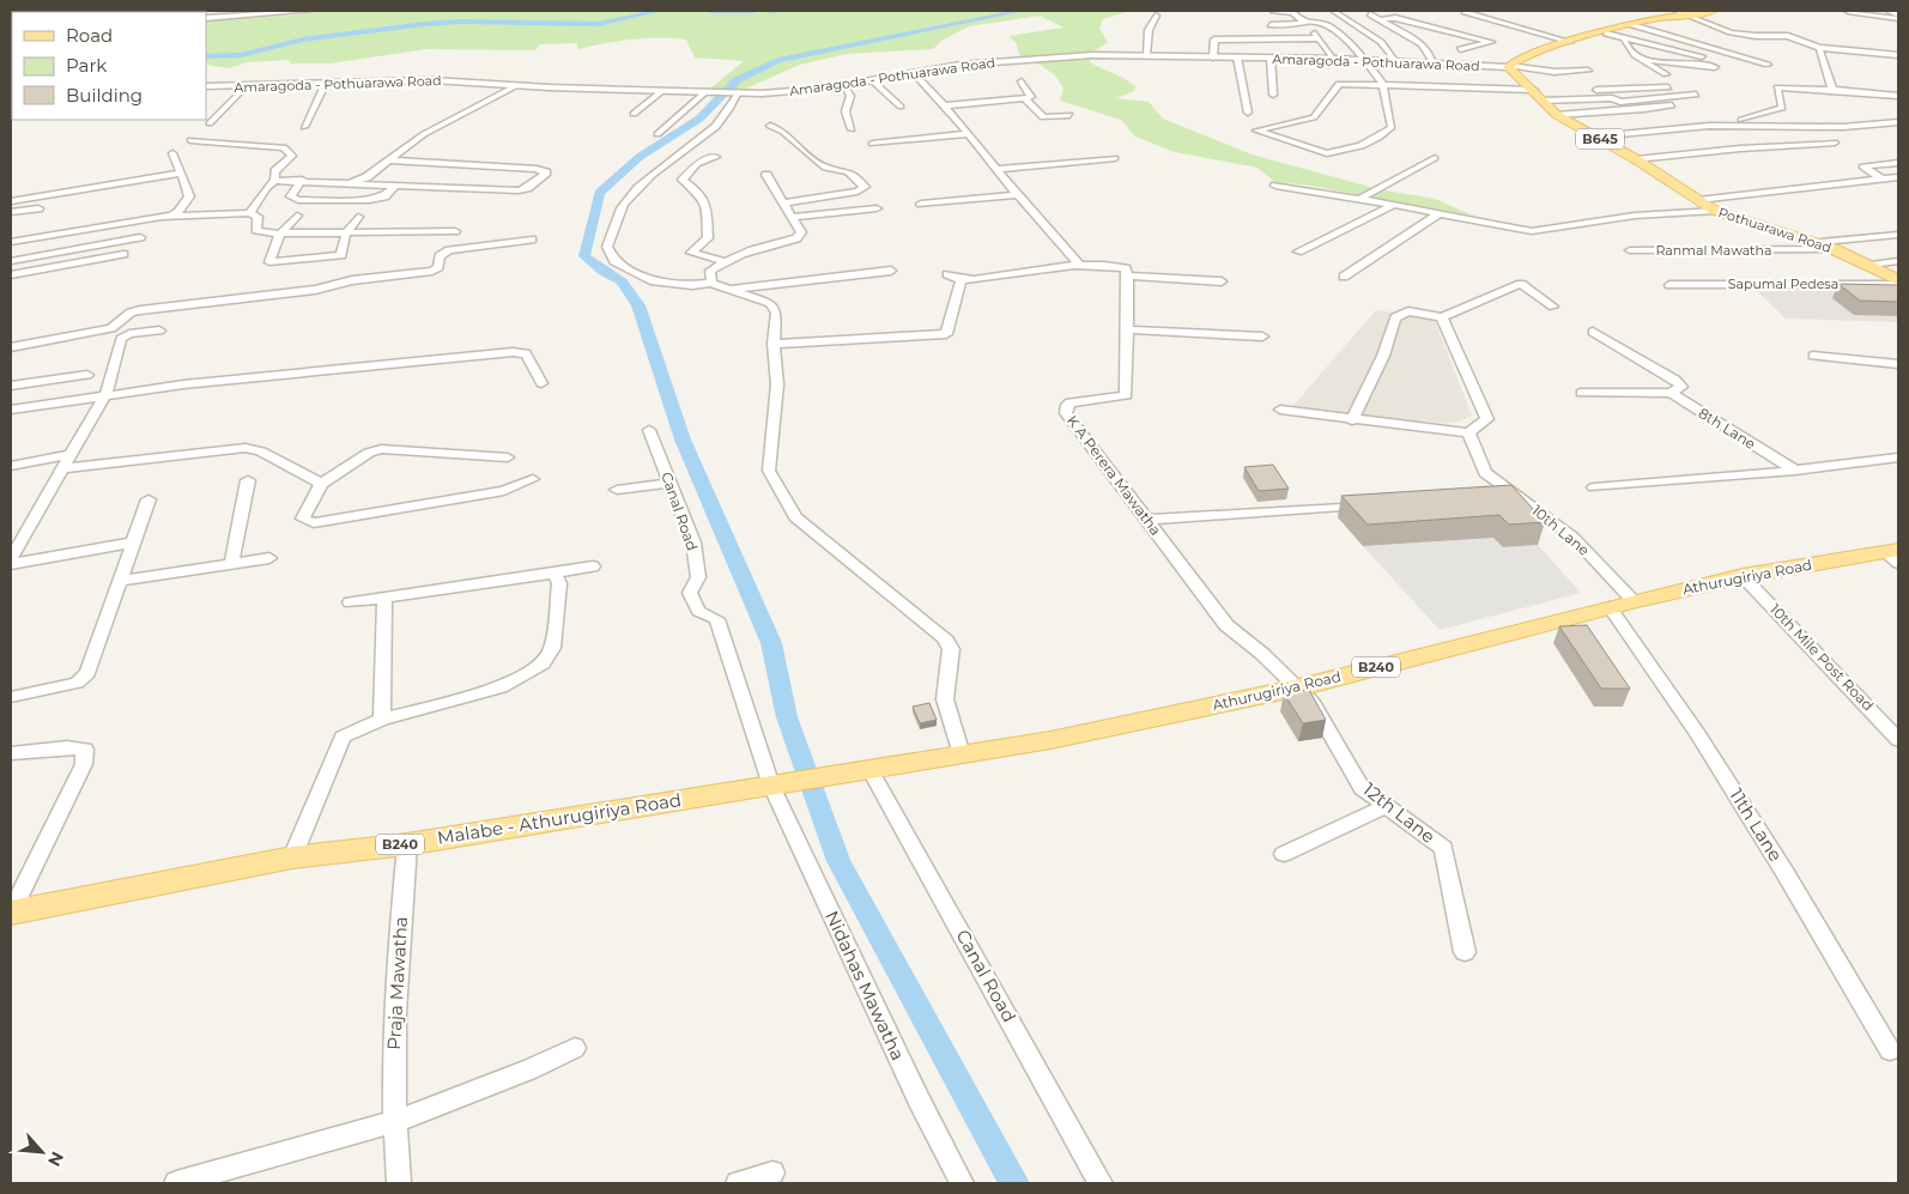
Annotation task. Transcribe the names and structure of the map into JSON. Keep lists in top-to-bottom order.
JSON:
{
  "streets": {
    "main road": [
      "B645",
      "Pothuarawa Road",
      "Athurugiriya Road",
      "B240",
      "Malabe - Athurugiriya Road"
    ],
    "street": [
      "Amaragoda - Pothuarawa Road",
      "Ranmal Mawatha",
      "Sapumal Pedesa",
      "8th Lane",
      "K A Perera Mawatha",
      "Canal Road",
      "10th Lane",
      "10th Mile Post Road",
      "12th Lane",
      "11th Lane",
      "Praja Mawatha",
      "Nidahas Mawatha"
    ]
  },
  "crossings": [
    ["Amaragoda - Pothuarawa Road", "Pothuarawa Road"],
    ["Pothuarawa Road", "Ranmal Mawatha"],
    ["Pothuarawa Road", "Sapumal Pedesa"],
    ["K A Perera Mawatha", "Athurugiriya Road"],
    ["K A Perera Mawatha", "12th Lane"],
    ["Canal Road", "Athurugiriya Road"],
    ["Canal Road", "Malabe - Athurugiriya Road"],
    ["Canal Road", "Nidahas Mawatha"],
    ["10th Lane", "Athurugiriya Road"],
    ["Athurugiriya Road", "10th Mile Post Road"],
    ["Athurugiriya Road", "12th Lane"],
    ["Athurugiriya Road", "Malabe - Athurugiriya Road"],
    ["Athurugiriya Road", "11th Lane"],
    ["Athurugiriya Road", "Nidahas Mawatha"],
    ["Malabe - Athurugiriya Road", "Praja Mawatha"],
    ["Malabe - Athurugiriya Road", "Nidahas Mawatha"]
  ],
  "legend": ["Road", "Park", "Building"],
  "north": "bottom right"
}
